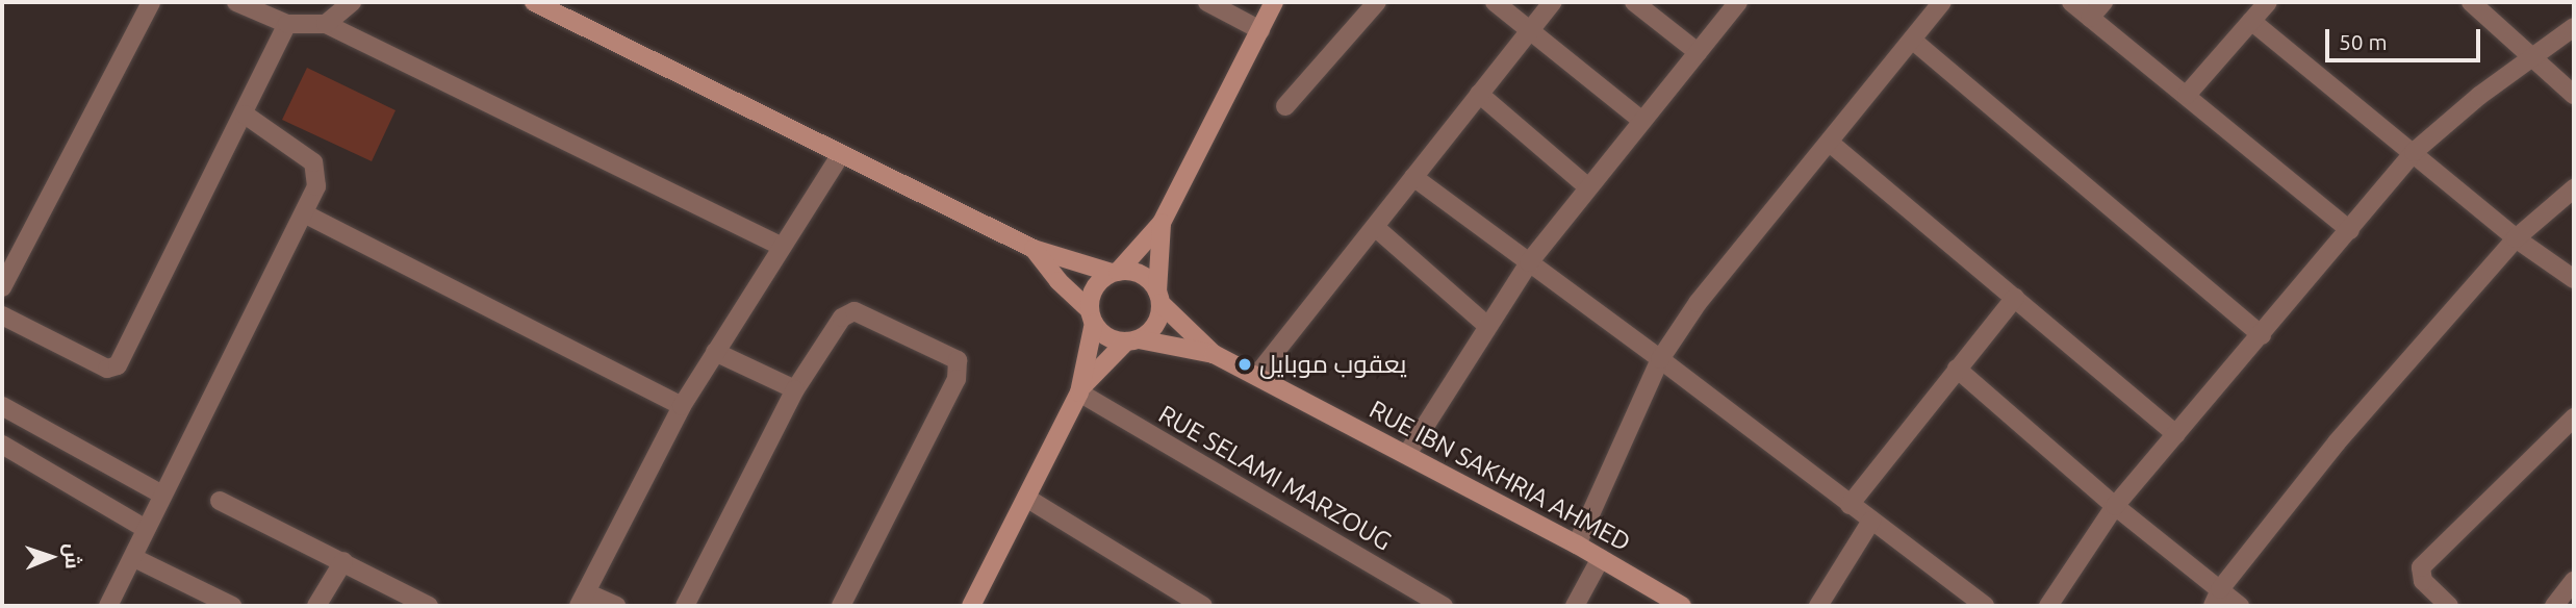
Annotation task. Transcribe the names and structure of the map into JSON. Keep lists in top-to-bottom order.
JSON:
{
  "streets": {
    "main road": ["RUE IBN SAKHRIA AHMED"],
    "street": ["RUE SELAMI MARZOUG"]
  },
  "places": ["يعقوب موبايل"],
  "scale_bar": "50 m",
  "north": "right"
}
